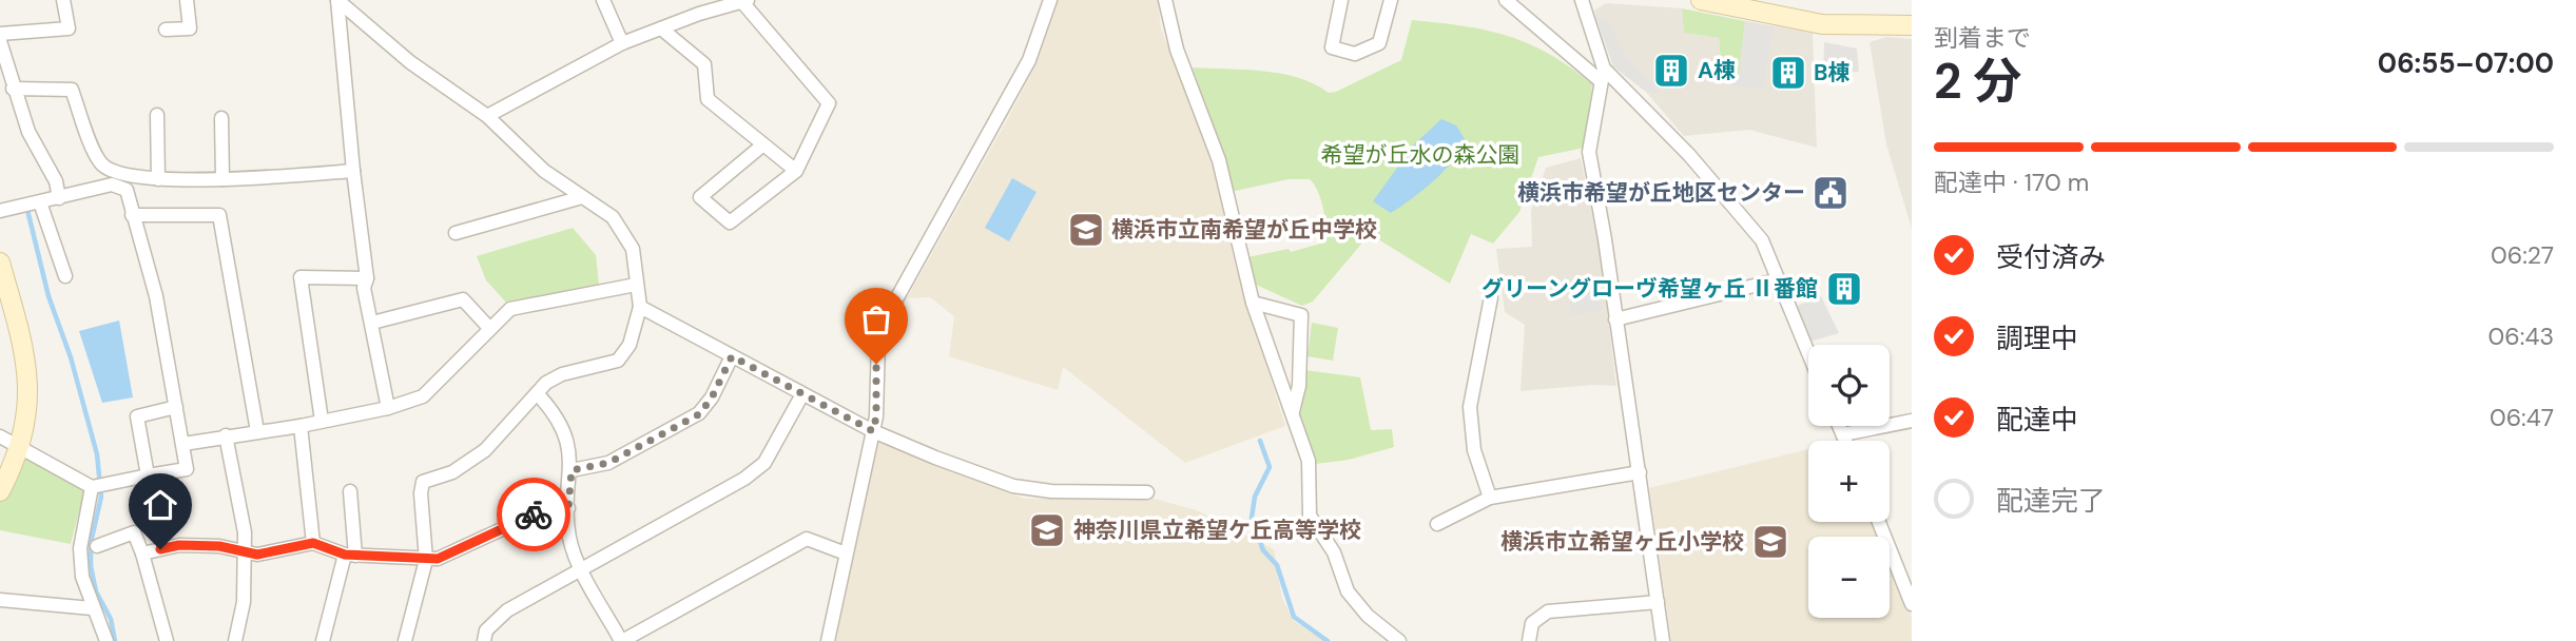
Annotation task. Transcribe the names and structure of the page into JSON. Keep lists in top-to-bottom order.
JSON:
{
  "parks": ["希望が丘水の森公園"],
  "places": {
    "building": ["A棟", "B棟", "グリーングローヴ希望ヶ丘 Ⅱ番館"],
    "public building": ["横浜市希望が丘地区センター"],
    "school or university": ["横浜市立南希望が丘中学校", "神奈川県立希望ケ丘高等学校", "横浜市立希望ヶ丘小学校"]
  },
  "page": {
    "heading": ["2 分", "到着まで", "06:55–07:00"],
    "bar": "配達中 · 170 m",
    "list": [
      ["受付済み", "06:27"],
      ["調理中", "06:43"],
      ["配達中", "06:47"],
      "配達完了"
    ],
    "map_buttons": ["+", "−"]
  }
}
